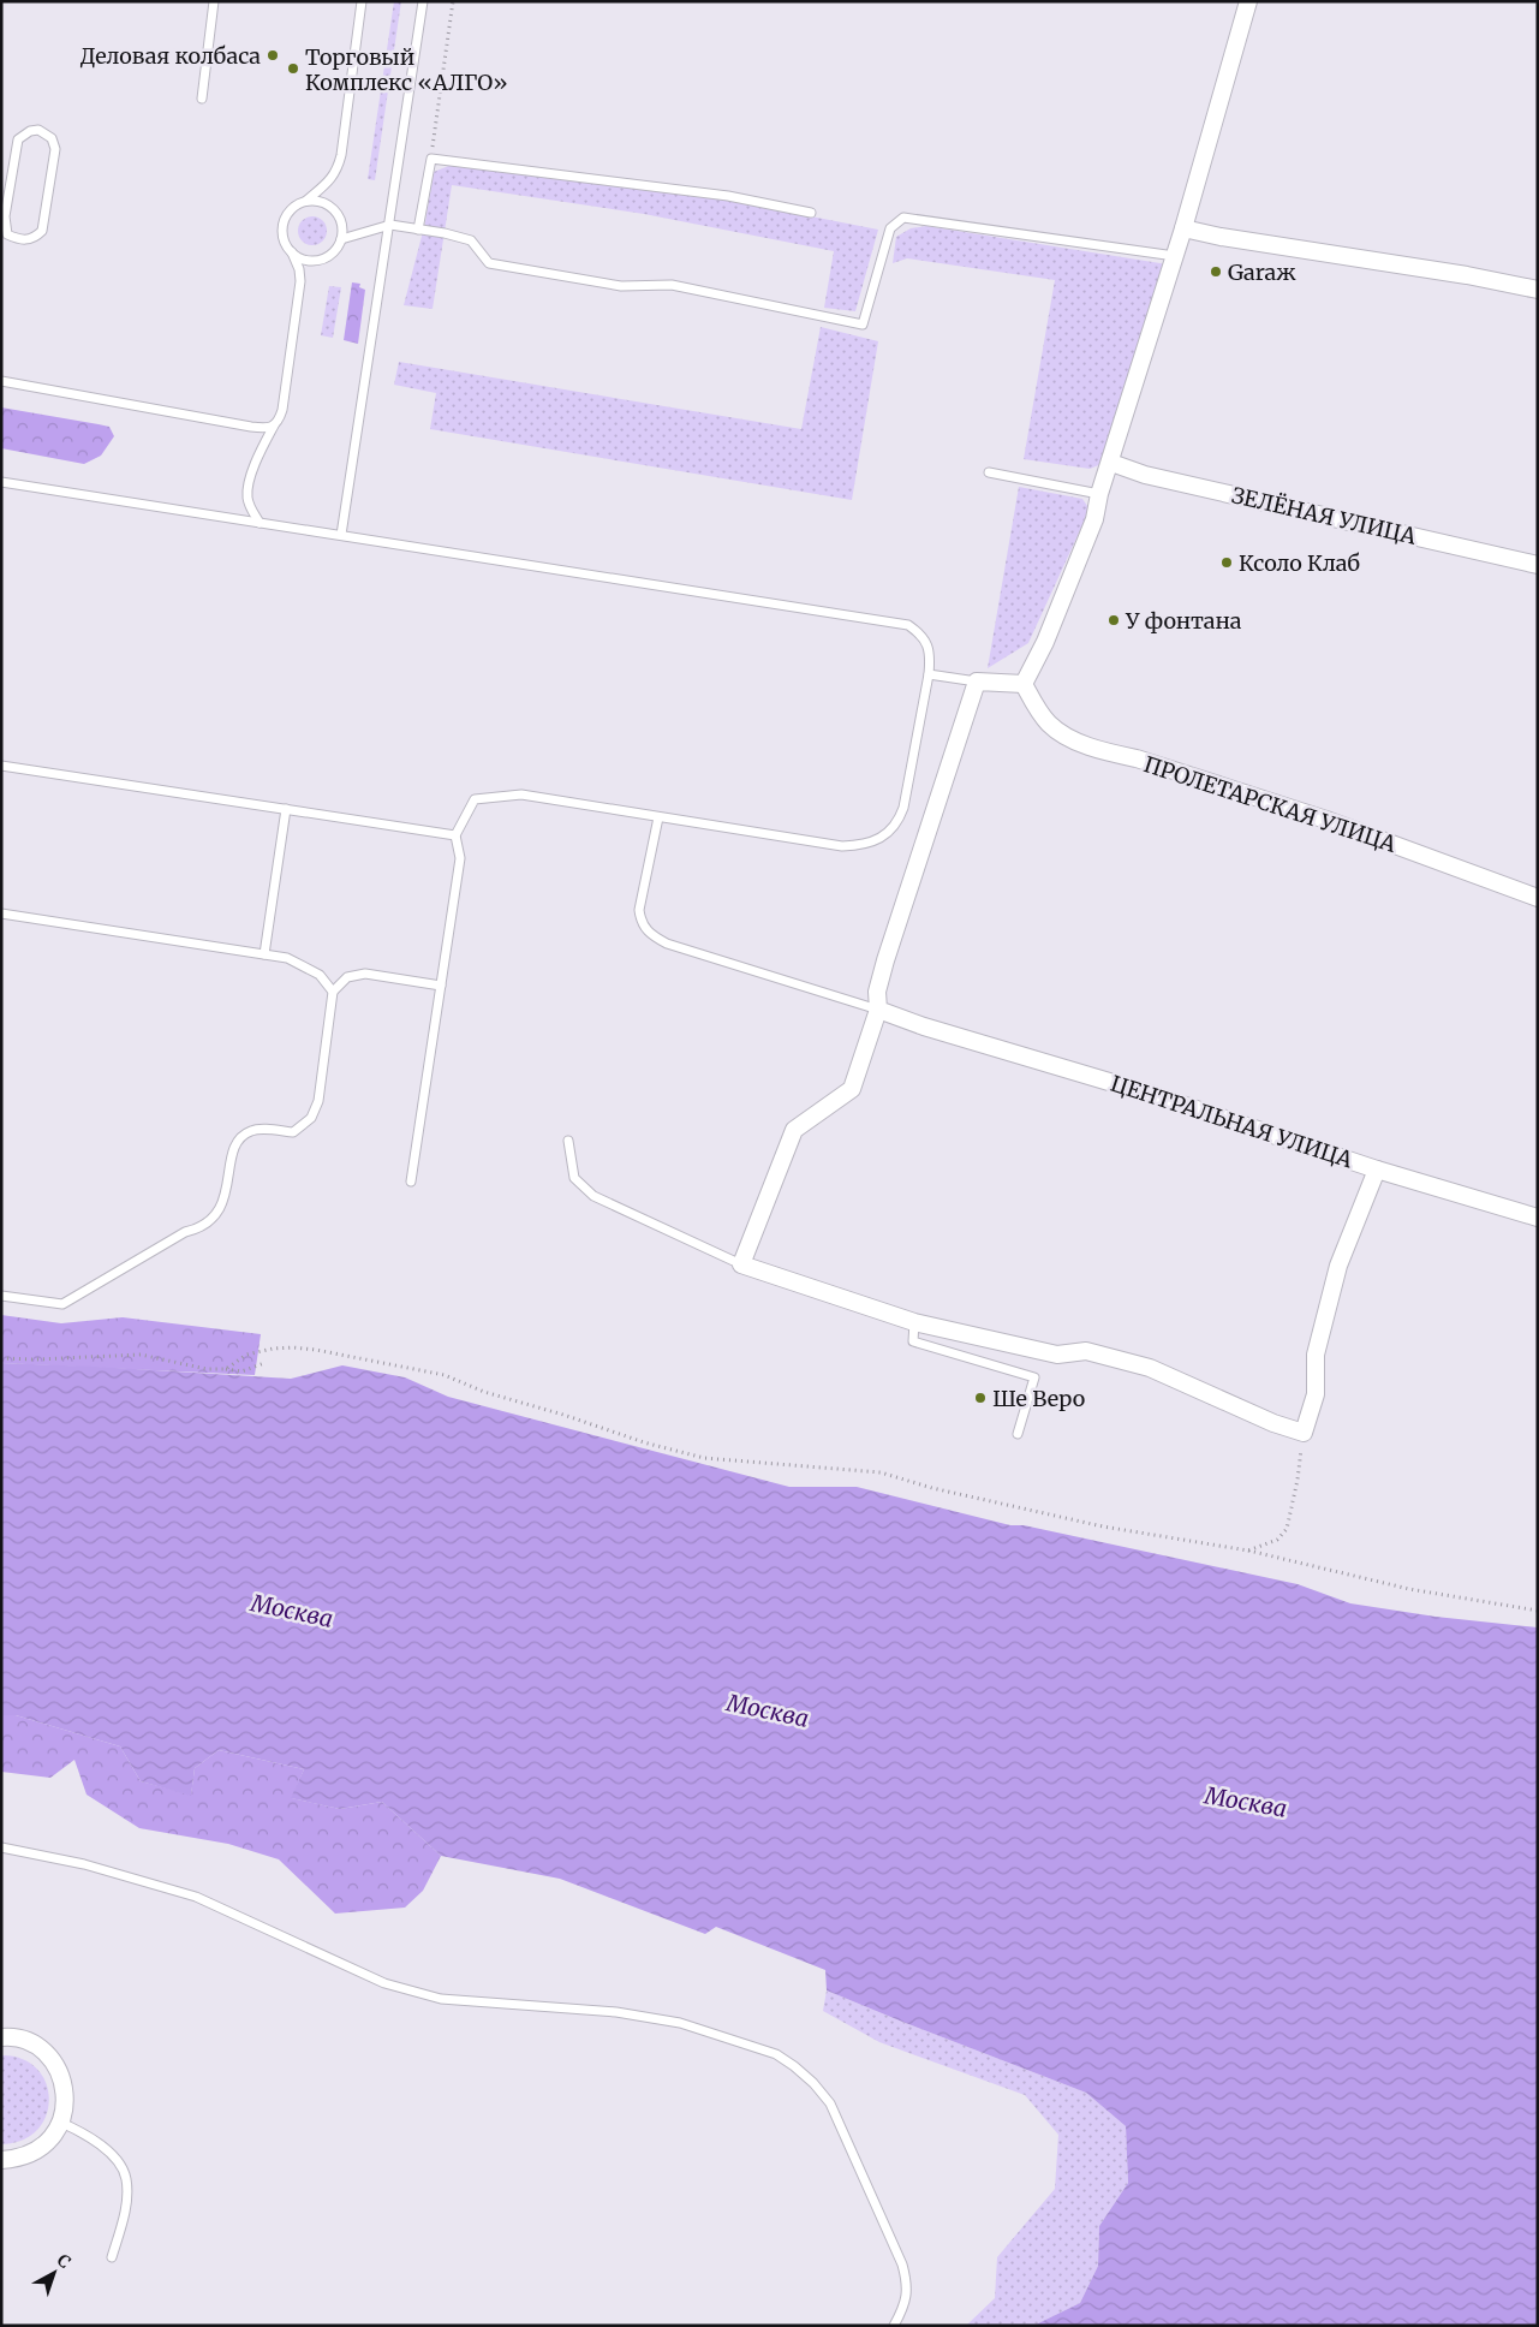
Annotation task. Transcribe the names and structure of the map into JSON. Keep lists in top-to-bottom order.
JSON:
{
  "streets": {
    "street": ["ЗЕЛЁНАЯ УЛИЦА", "ПРОЛЕТАРСКАЯ УЛИЦА", "ЦЕНТРАЛЬНАЯ УЛИЦА"]
  },
  "water": ["Москва"],
  "places": [
    "Деловая колбаса",
    "Торговый Комплекс «АЛГО»",
    "Garaж",
    "Ксоло Клаб",
    "У фонтана",
    "Ше Веро"
  ],
  "north": "top right"
}
